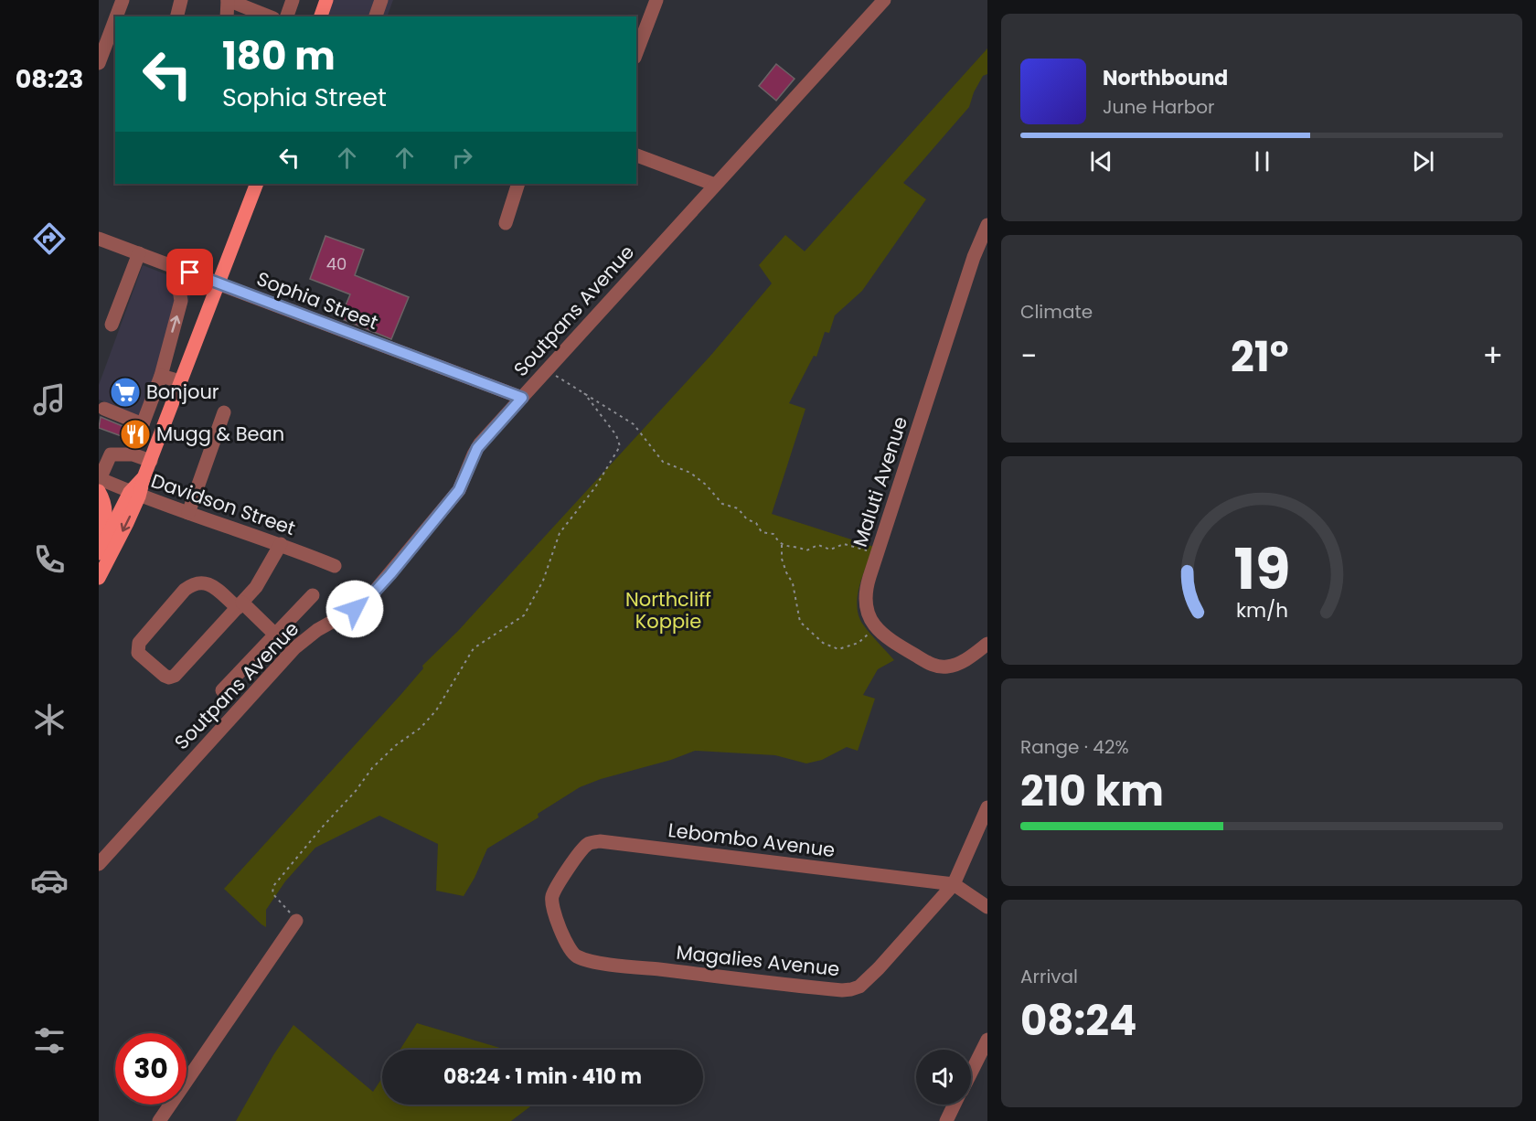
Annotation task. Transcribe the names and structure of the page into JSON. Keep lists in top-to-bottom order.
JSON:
{
  "streets": {
    "street": [
      "Sophia Street",
      "Soutpans Avenue",
      "Maluti Avenue",
      "Davidson Street",
      "Lebombo Avenue",
      "Magalies Avenue"
    ]
  },
  "crossings": [
    ["Sophia Street", "Soutpans Avenue"],
    ["Lebombo Avenue", "Magalies Avenue"]
  ],
  "parks": ["Northcliff Koppie"],
  "places": {
    "supermarket": ["Bonjour"],
    "restaurant": ["Mugg & Bean"]
  },
  "house_numbers": ["40"],
  "page": {
    "tabs": "08:23",
    "turn": ["180 m", "Sophia Street"],
    "song": ["Northbound", "June Harbor"],
    "tile": [
      "Climate",
      ["Range · 42%", "210 km"],
      ["Arrival", "08:24"]
    ],
    "heat": ["−", "21°", "+"],
    "limit": "30",
    "trip": "08:24 · 1 min · 410 m",
    "gauge": ["19", "km/h"]
  }
}
